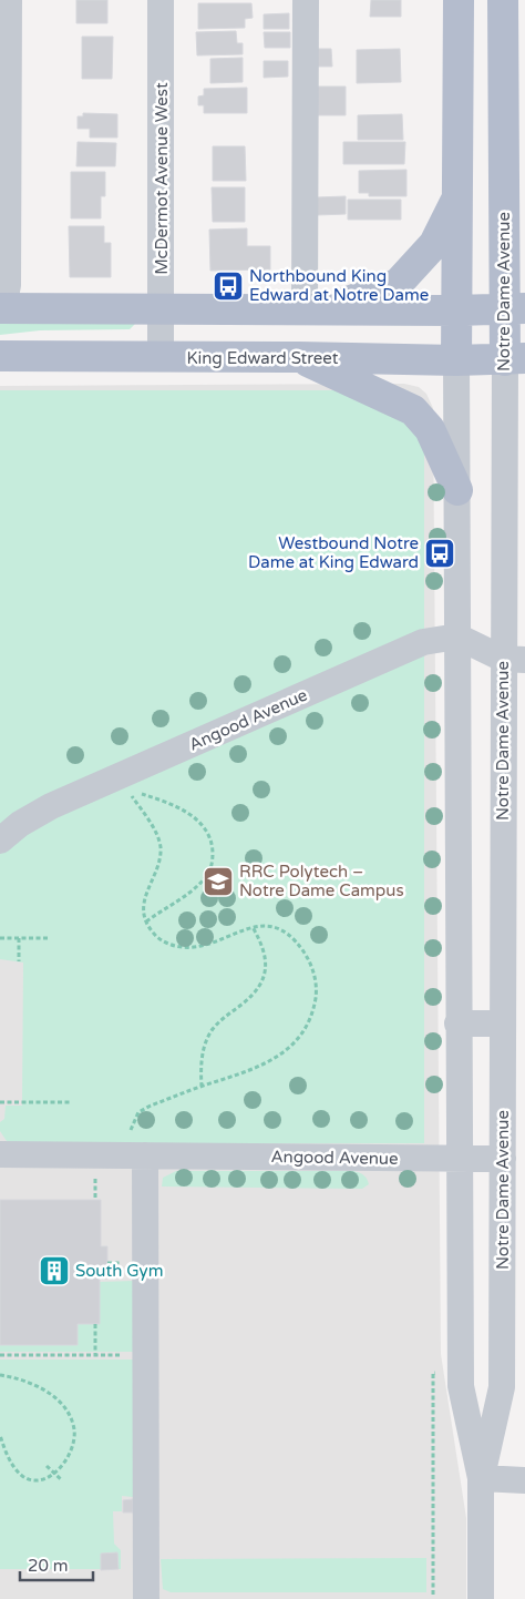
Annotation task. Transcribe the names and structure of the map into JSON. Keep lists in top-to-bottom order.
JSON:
{
  "streets": {
    "main road": ["Notre Dame Avenue", "King Edward Street"],
    "street": ["McDermot Avenue West", "Angood Avenue"]
  },
  "crossings": [
    ["McDermot Avenue West", "King Edward Street"],
    ["Notre Dame Avenue", "King Edward Street"],
    ["Notre Dame Avenue", "Angood Avenue"]
  ],
  "places": {
    "bus stop": ["Northbound King Edward at Notre Dame", "Westbound Notre Dame at King Edward"],
    "school or university": ["RRC Polytech – Notre Dame Campus"],
    "building": ["South Gym"]
  },
  "scale_bar": "20 m"
}
